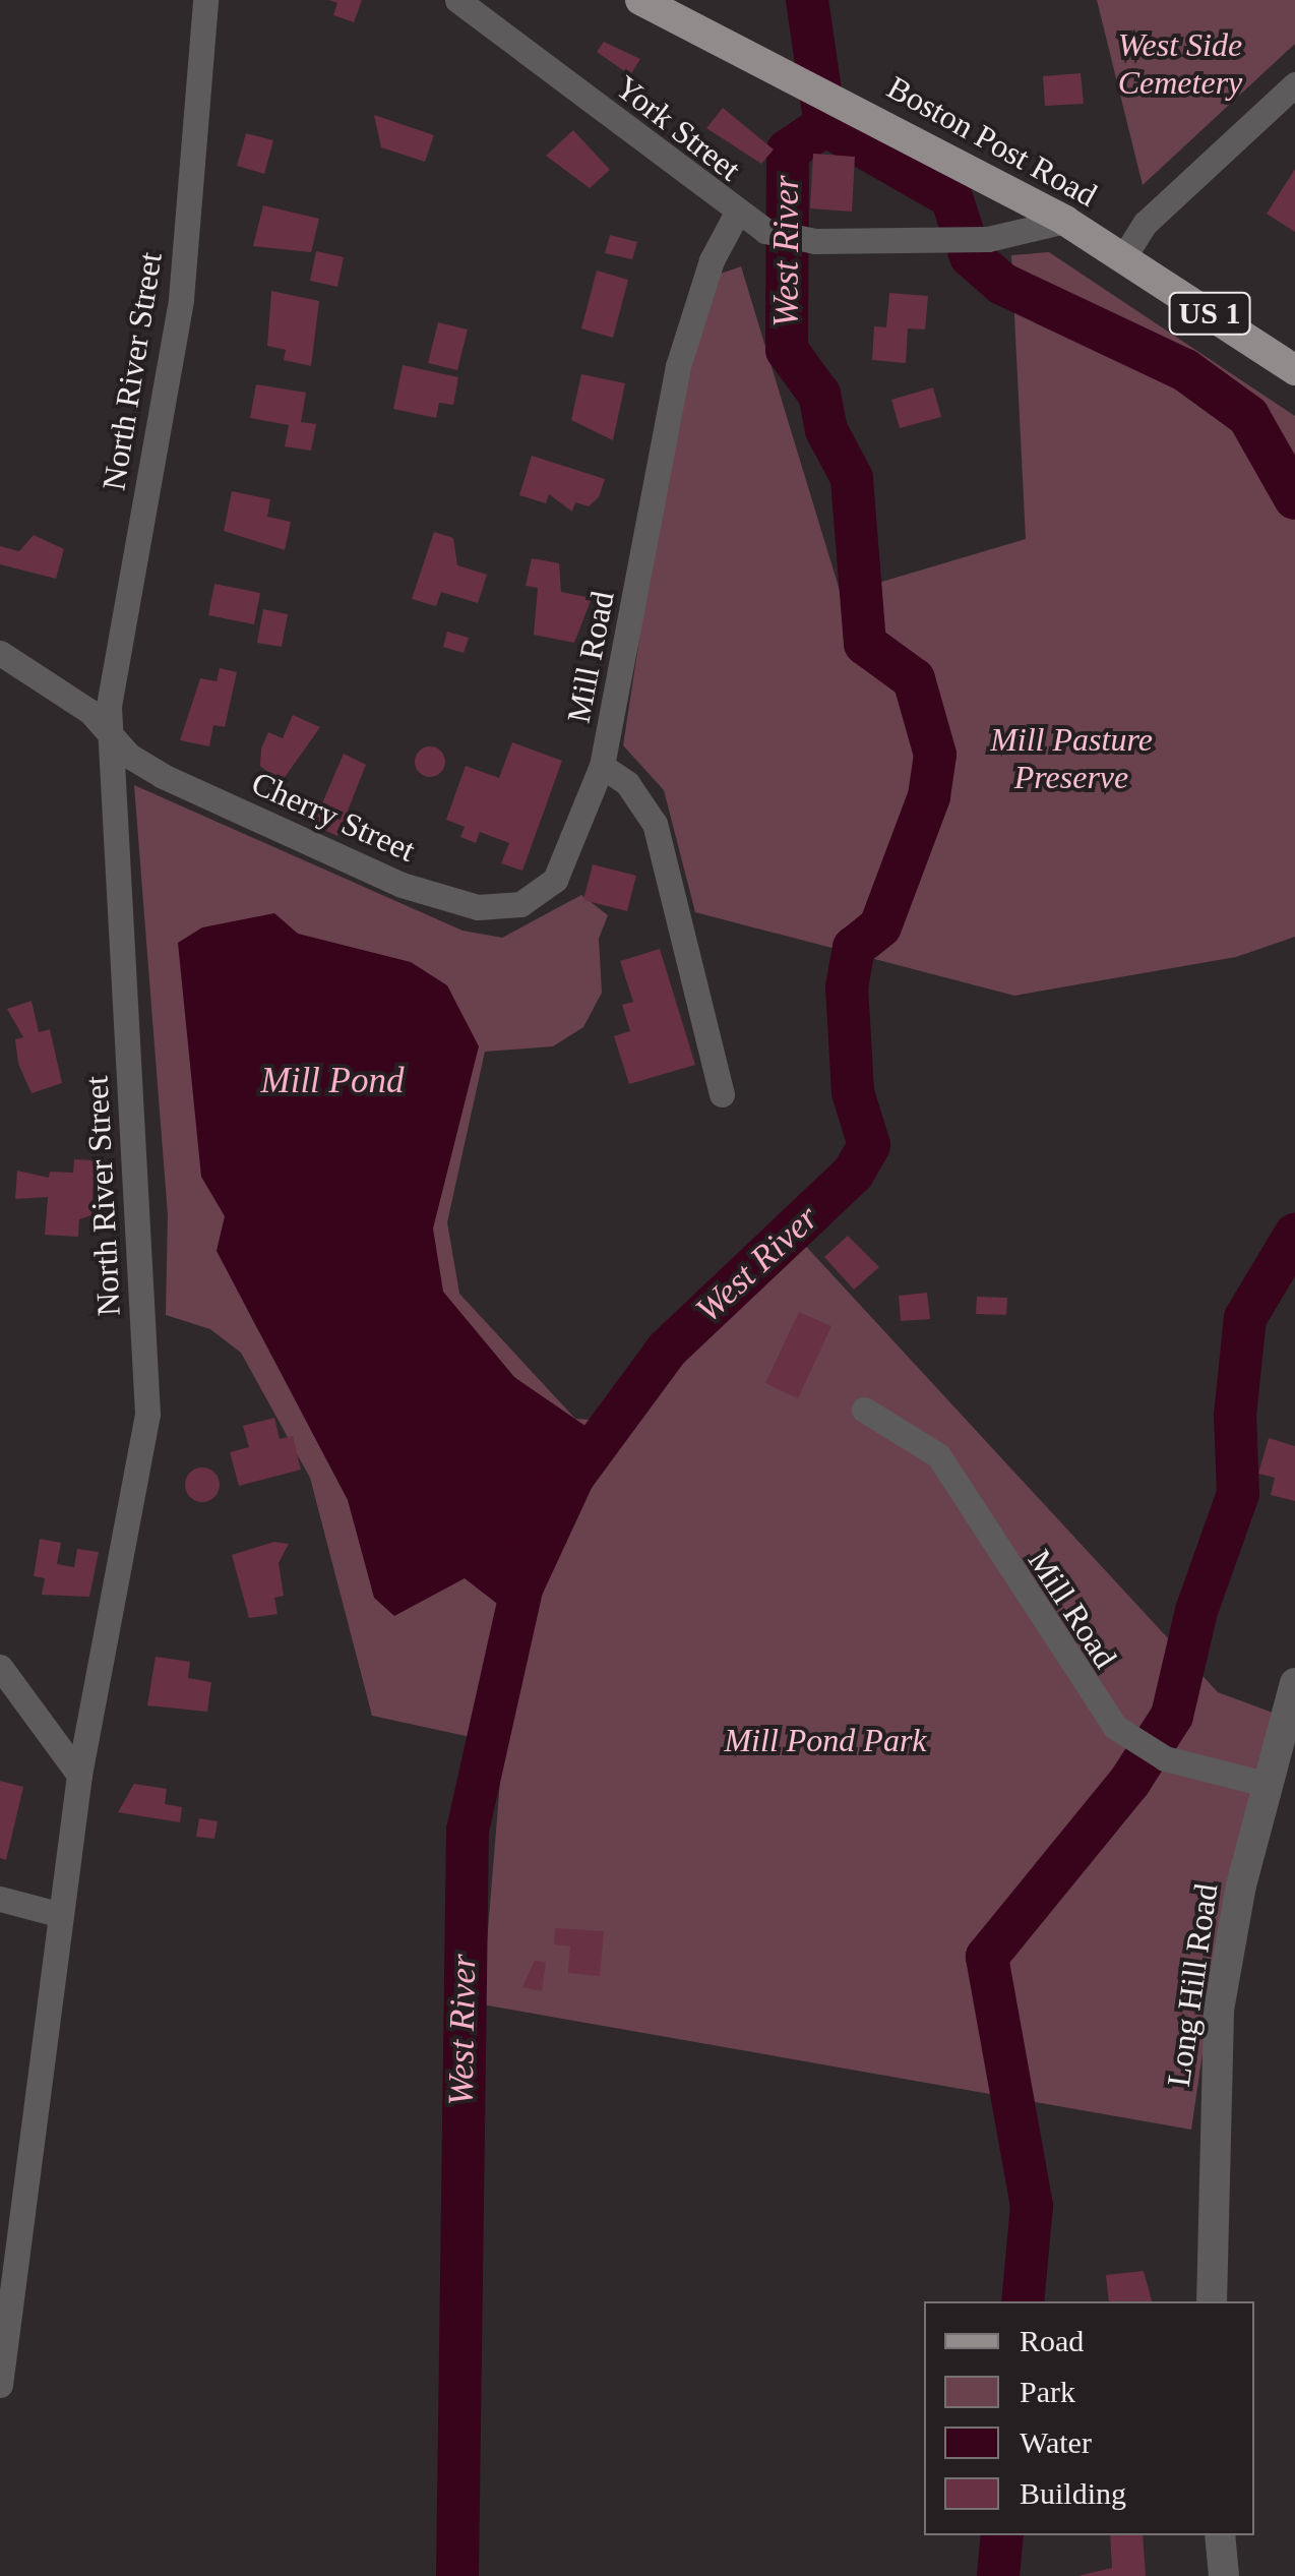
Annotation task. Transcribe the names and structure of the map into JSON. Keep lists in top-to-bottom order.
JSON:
{
  "streets": {
    "main road": ["Boston Post Road", "US 1"],
    "street": [
      "York Street",
      "North River Street",
      "Mill Road",
      "Cherry Street",
      "Long Hill Road"
    ]
  },
  "crossings": [
    ["York Street", "Boston Post Road"],
    ["York Street", "Mill Road"],
    ["North River Street", "Cherry Street"],
    ["Mill Road", "Cherry Street"],
    ["Mill Road", "Long Hill Road"]
  ],
  "water": ["West River", "Mill Pond"],
  "parks": ["West Side Cemetery", "Mill Pasture Preserve", "Mill Pond Park"],
  "legend": [
    "Road",
    "Park",
    "Water",
    "Building"
  ]
}
